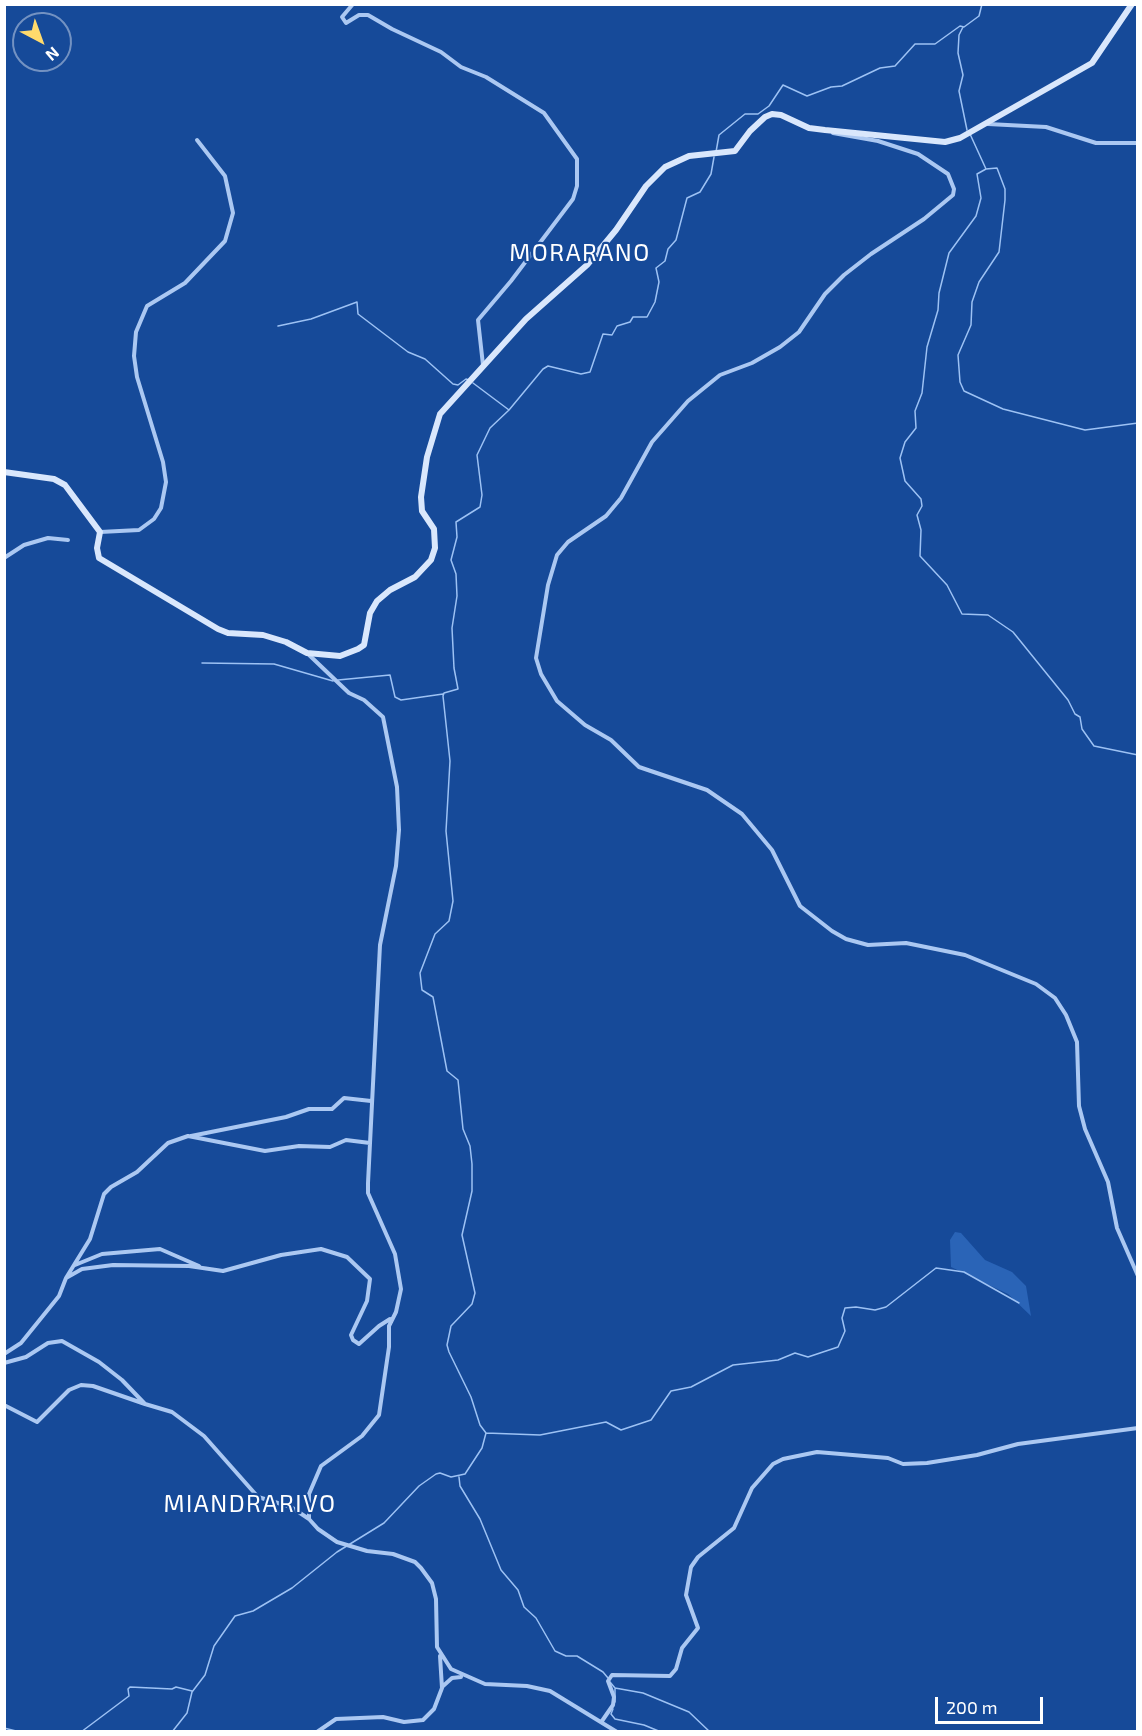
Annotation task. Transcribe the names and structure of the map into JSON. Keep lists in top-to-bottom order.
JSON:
{
  "districts": ["MORARANO", "MIANDRARIVO"],
  "scale_bar": "200 m",
  "north": "bottom right"
}
